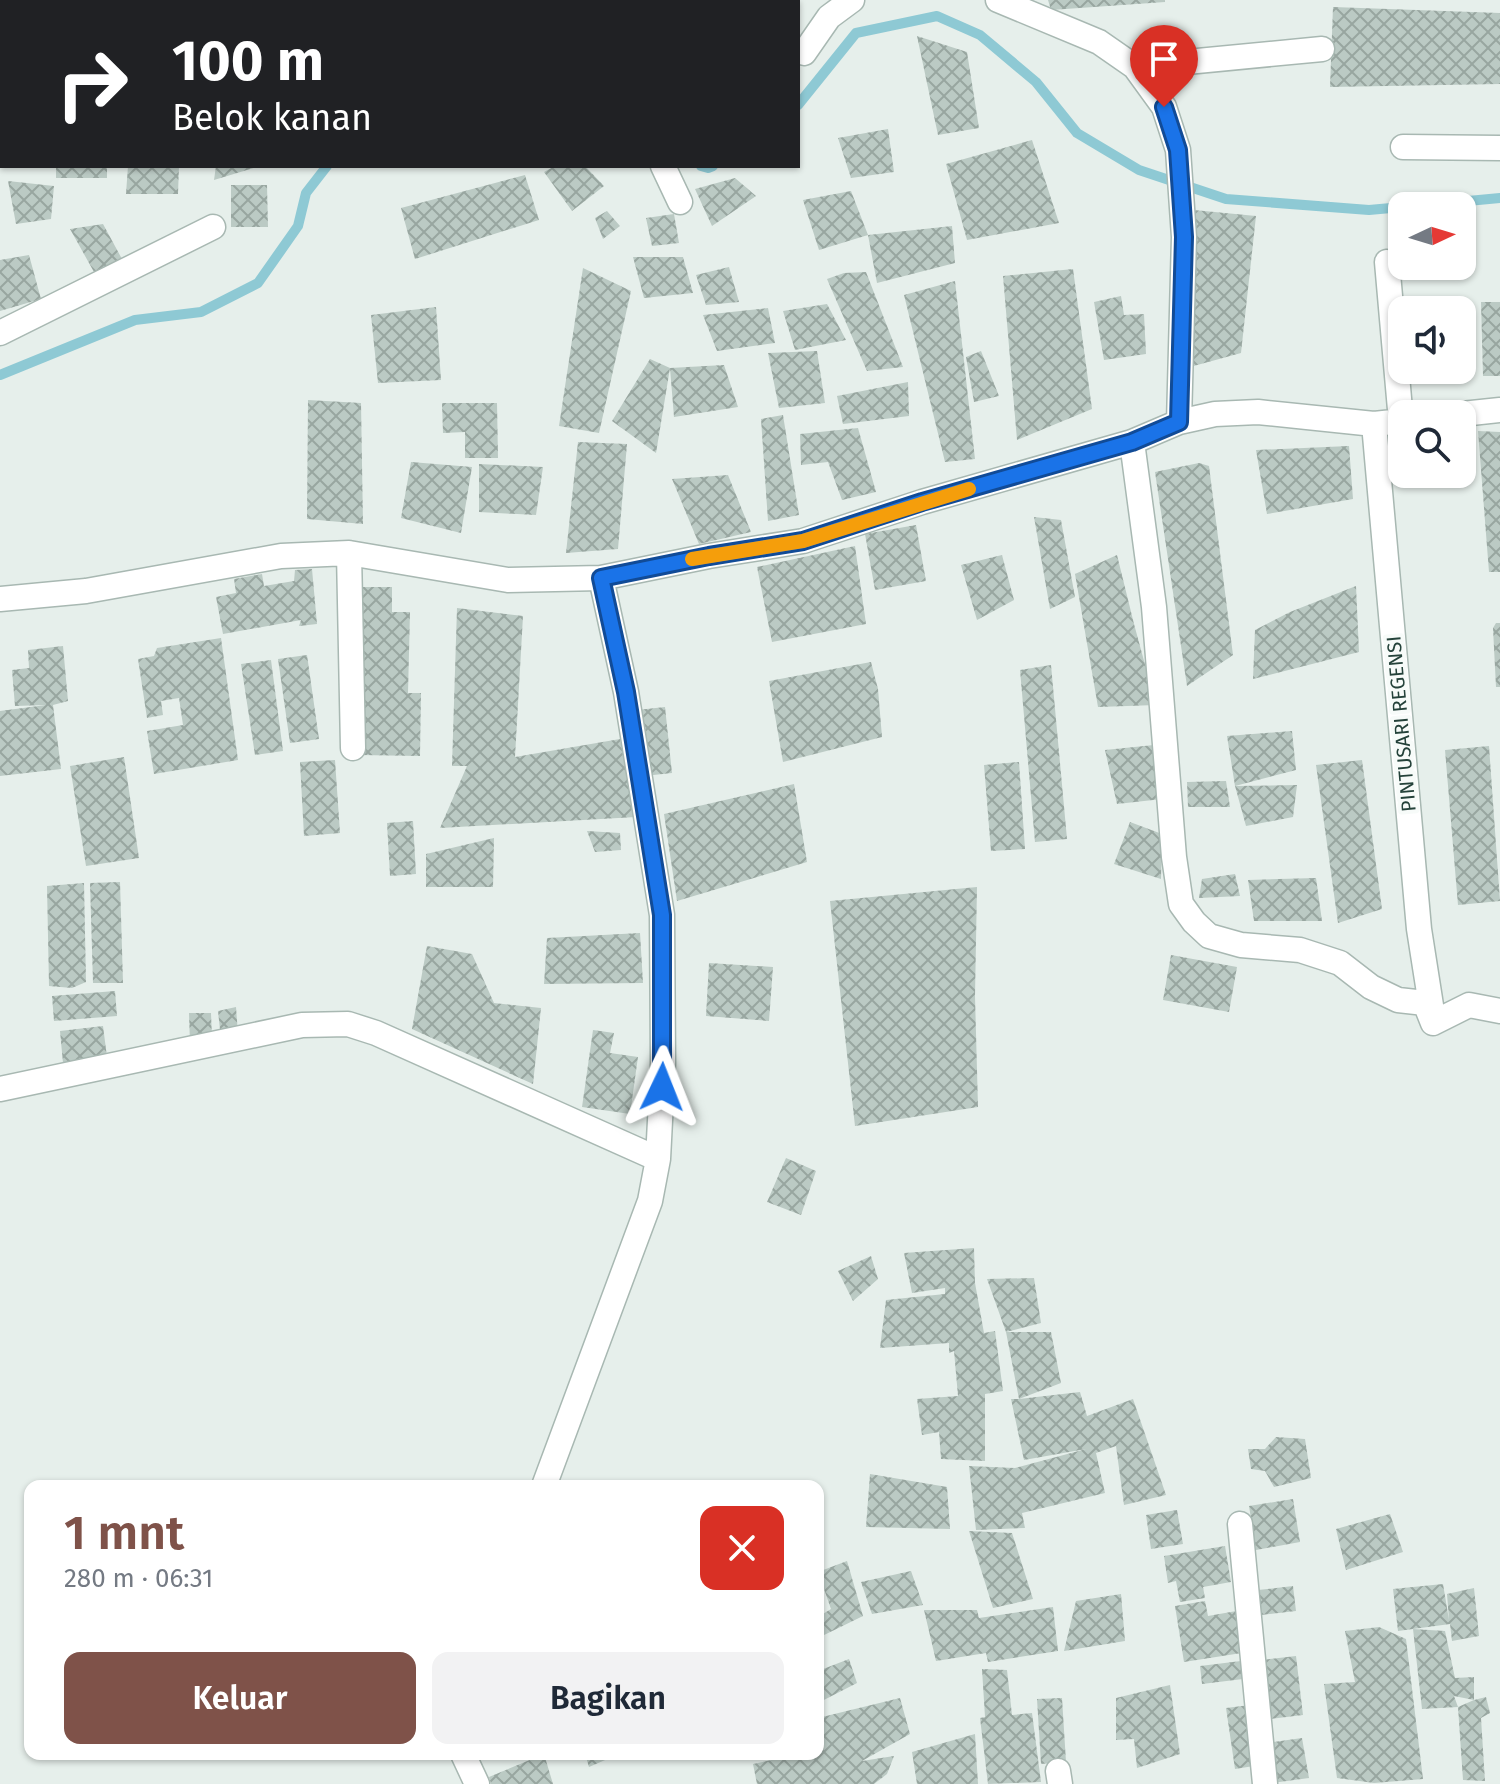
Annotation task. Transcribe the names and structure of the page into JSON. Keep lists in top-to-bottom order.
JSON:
{
  "streets": {
    "street": ["PINTUSARI REGENSI"]
  },
  "north": "right",
  "page": {
    "turn": ["100 m", "Belok kanan"],
    "heading": ["1 mnt", "280 m · 06:31"],
    "buttons": ["Keluar", "Bagikan"]
  }
}
